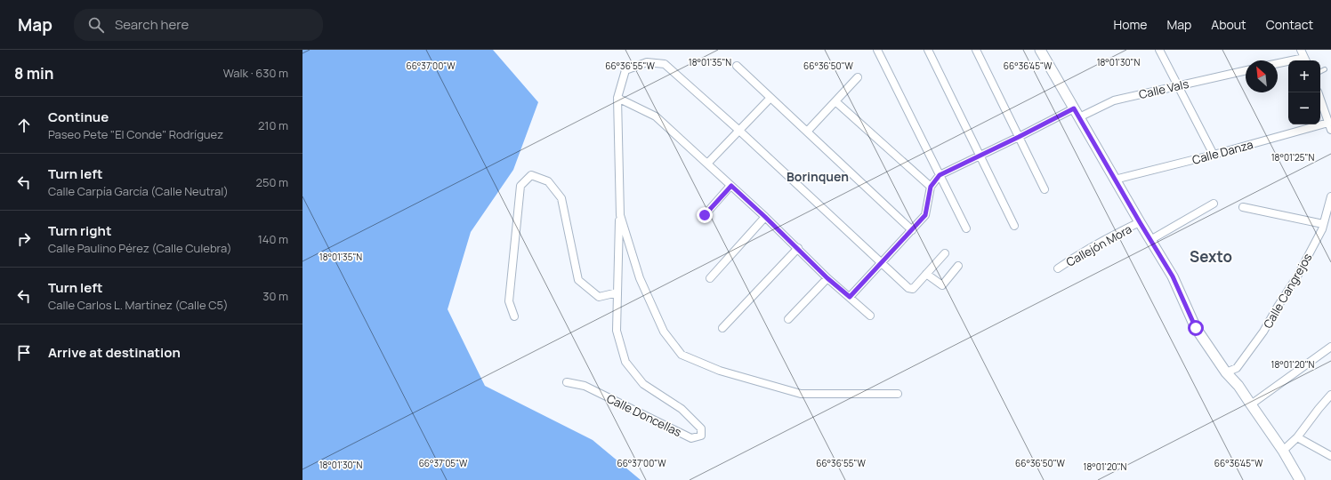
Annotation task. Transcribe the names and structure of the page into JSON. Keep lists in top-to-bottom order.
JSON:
{
  "streets": {
    "street": [
      "Calle Vals",
      "Calle Danza",
      "Callejón Mora",
      "Calle Cangrejos",
      "Calle Doncellas"
    ]
  },
  "districts": ["Borinquen", "Sexto"],
  "north": "top left",
  "page": {
    "header": "Map",
    "search": "Search here",
    "nav": [
      "Home",
      "Map",
      "About",
      "Contact"
    ],
    "heading": ["8 min", "Walk · 630 m"],
    "map_buttons": ["+", "−"],
    "list": [
      ["Continue", "Paseo Pete \"El Conde\" Rodríguez", "210 m"],
      ["Turn left", "Calle Carpía García (Calle Neutral)", "250 m"],
      ["Turn right", "Calle Paulino Pérez (Calle Culebra)", "140 m"],
      ["Turn left", "Calle Carlos L. Martínez (Calle C5)", "30 m"],
      "Arrive at destination"
    ]
  },
  "coordinates": [
    "18°01'35\"N",
    "18°01'30\"N",
    "66°37'00\"W",
    "66°36'55\"W",
    "66°36'50\"W",
    "66°36'45\"W",
    "18°01'25\"N",
    "18°01'20\"N",
    "66°37'05\"W"
  ]
}
